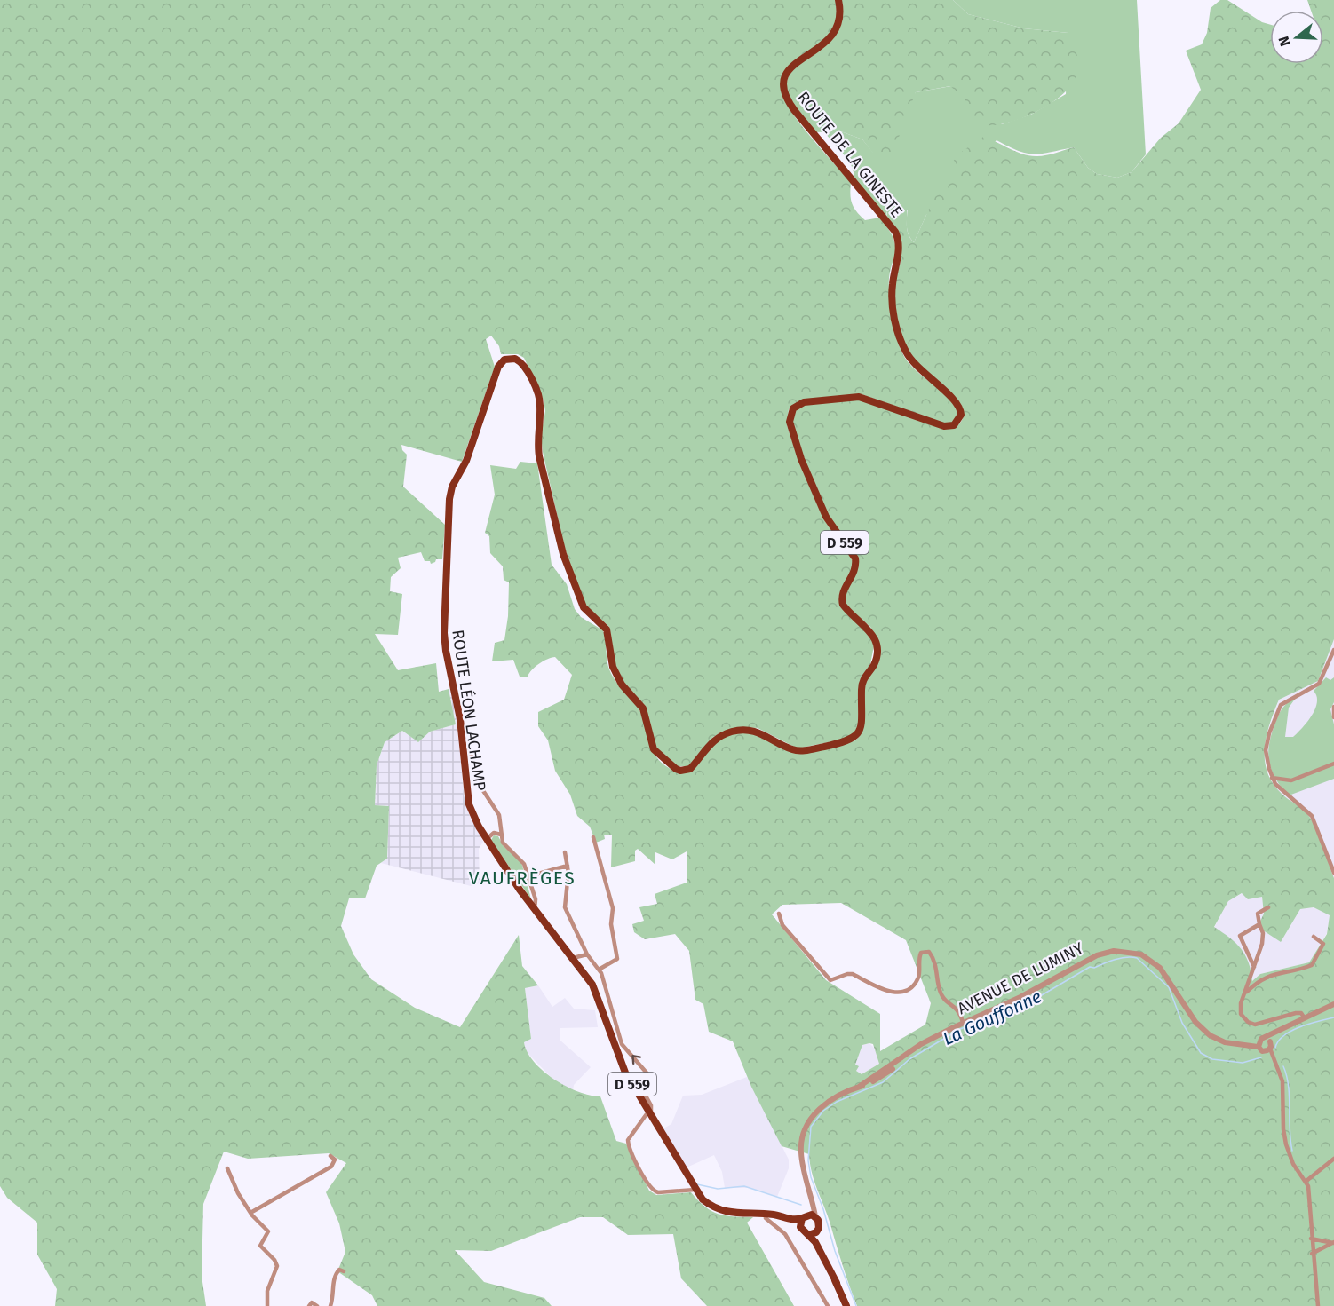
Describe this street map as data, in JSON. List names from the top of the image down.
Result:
{
  "streets": {
    "main road": ["ROUTE DE LA GINESTE", "D 559", "ROUTE LÉON LACHAMP"],
    "street": ["AVENUE DE LUMINY"]
  },
  "crossings": [
    ["ROUTE DE LA GINESTE", "ROUTE LÉON LACHAMP"],
    ["ROUTE LÉON LACHAMP", "AVENUE DE LUMINY"]
  ],
  "districts": ["VAUFRÈGES"],
  "water": ["La Gouffonne"],
  "north": "left"
}
